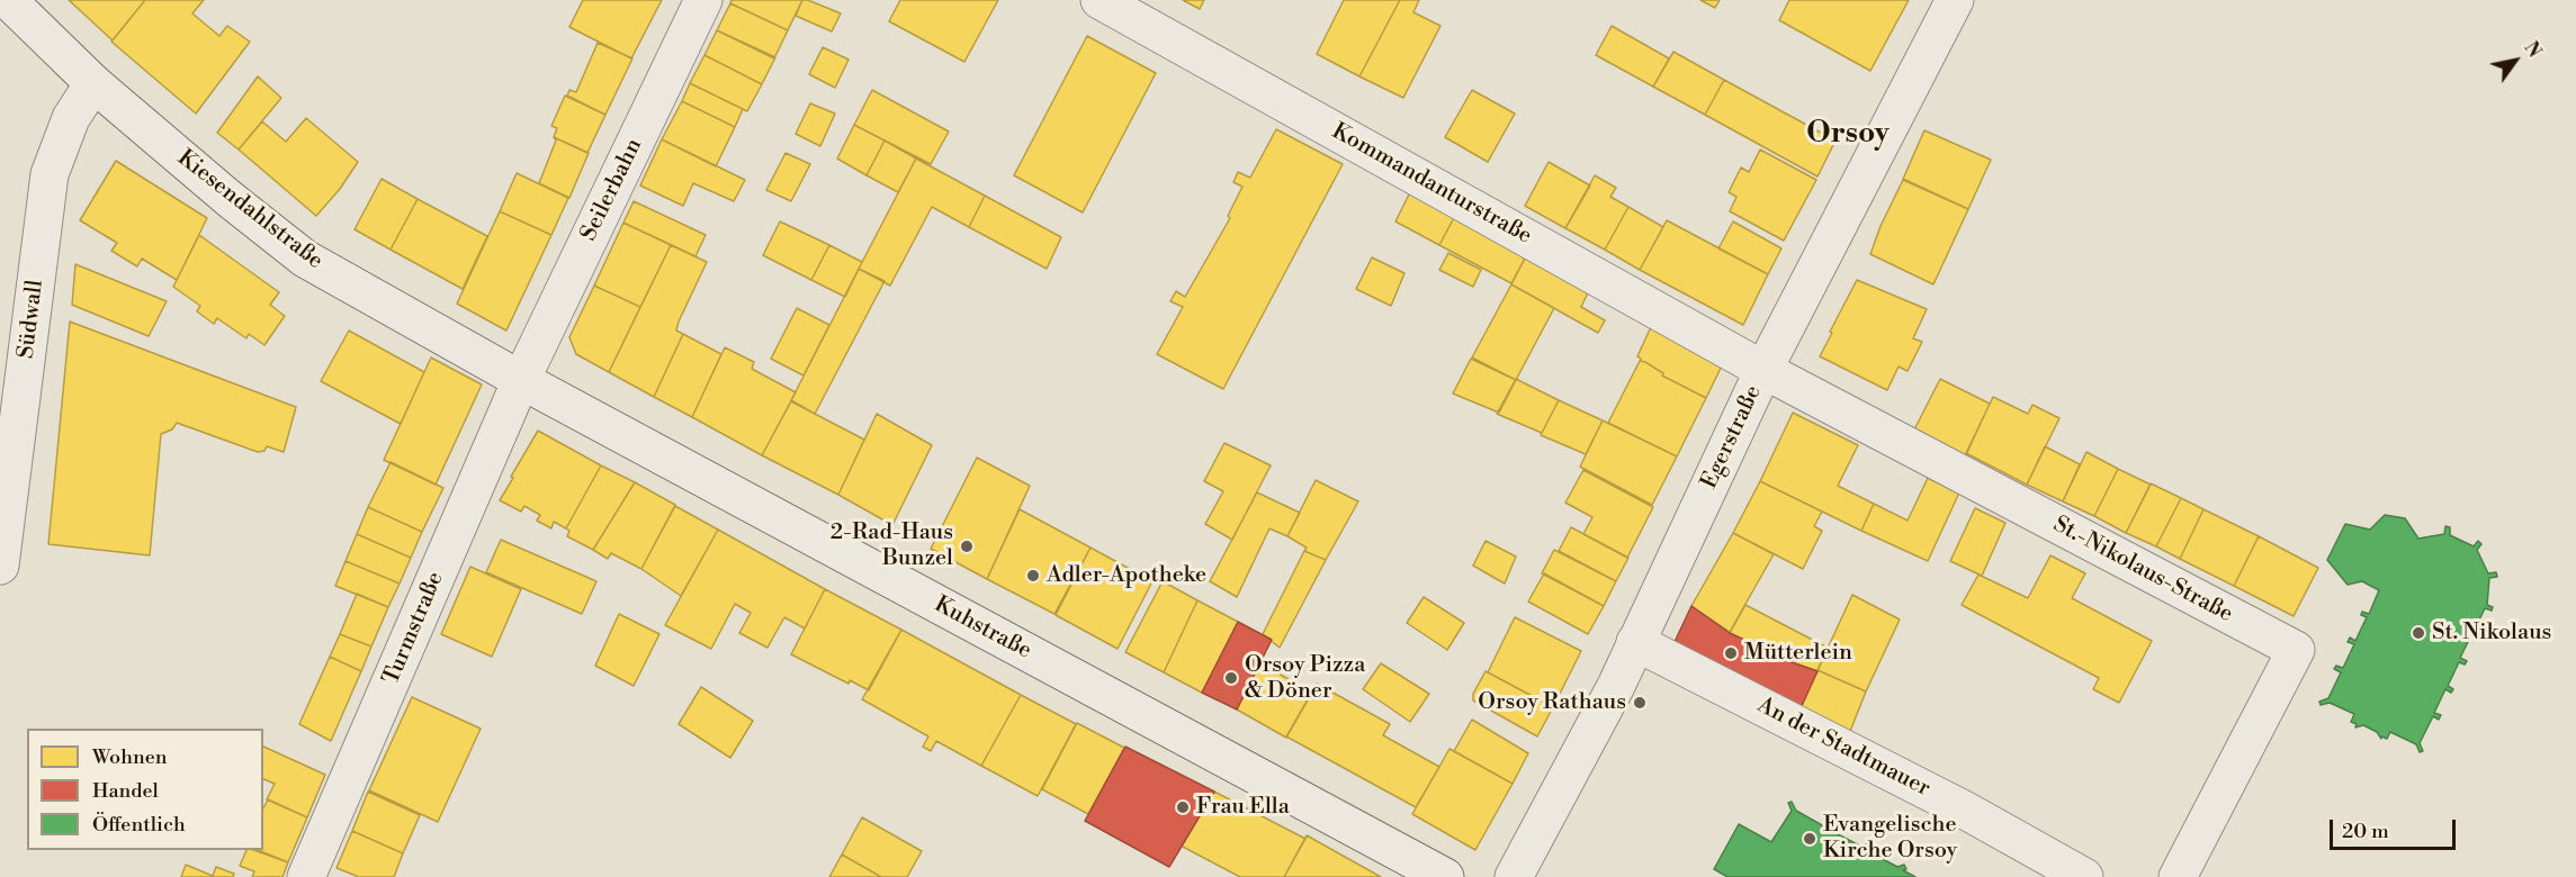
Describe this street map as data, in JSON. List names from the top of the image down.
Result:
{
  "streets": {
    "street": [
      "Kommandanturstraße",
      "Seilerbahn",
      "Kiesendahlstraße",
      "Südwall",
      "Egerstraße",
      "St.-Nikolaus-Straße",
      "Turmstraße",
      "Kuhstraße",
      "An der Stadtmauer"
    ]
  },
  "crossings": [
    ["Kommandanturstraße", "Egerstraße"],
    ["Kommandanturstraße", "St.-Nikolaus-Straße"],
    ["Seilerbahn", "Kiesendahlstraße"],
    ["Seilerbahn", "Turmstraße"],
    ["Seilerbahn", "Kuhstraße"],
    ["Kiesendahlstraße", "Südwall"],
    ["Kiesendahlstraße", "Turmstraße"],
    ["Kiesendahlstraße", "Kuhstraße"],
    ["Egerstraße", "St.-Nikolaus-Straße"],
    ["Egerstraße", "An der Stadtmauer"],
    ["Turmstraße", "Kuhstraße"]
  ],
  "districts": ["Orsoy"],
  "places": [
    "2-Rad-Haus Bunzel",
    "Adler-Apotheke",
    "St. Nikolaus",
    "Mütterlein",
    "Orsoy Pizza & Döner",
    "Orsoy Rathaus",
    "Frau Ella",
    "Evangelische Kirche Orsoy"
  ],
  "legend": ["Wohnen", "Handel", "Öffentlich"],
  "scale_bar": "20 m",
  "north": "top right"
}
